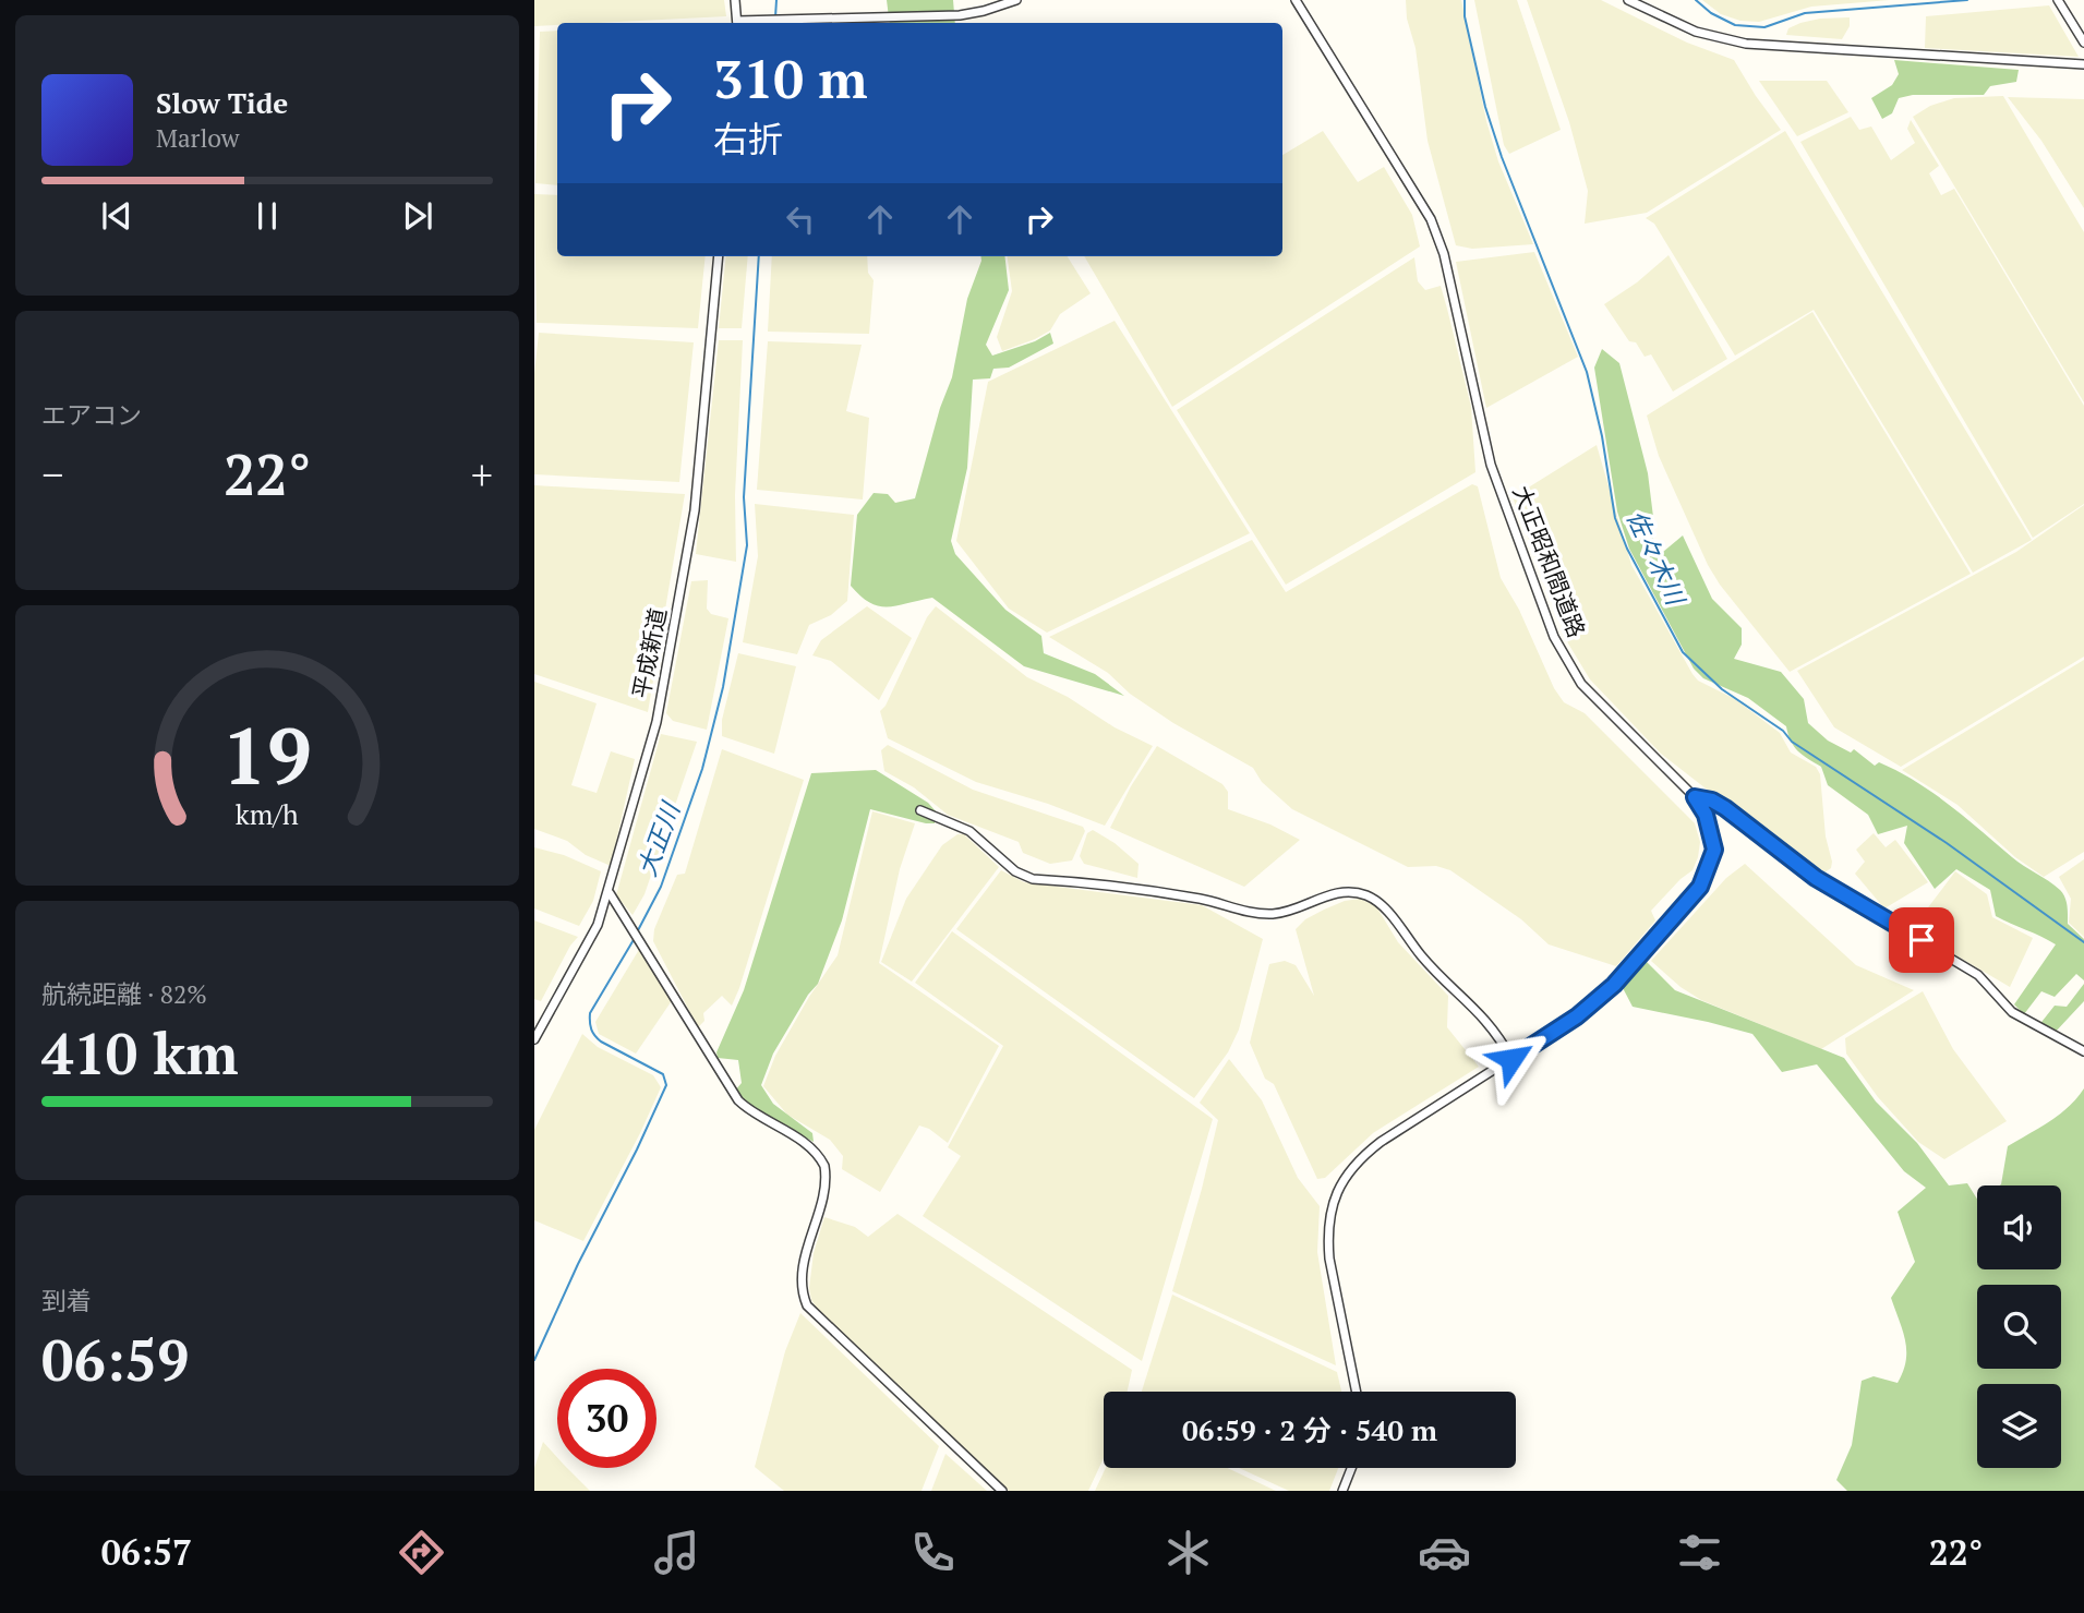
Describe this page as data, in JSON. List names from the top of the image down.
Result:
{
  "streets": {
    "street": ["大正昭和間道路", "平成新道"]
  },
  "water": ["佐々木川", "大正川"],
  "page": {
    "turn": ["310 m", "右折"],
    "song": ["Slow Tide", "Marlow"],
    "tile": [
      "エアコン",
      ["航続距離 · 82%", "410 km"],
      ["到着", "06:59"]
    ],
    "heat": ["−", "22°", "+"],
    "limit": "30",
    "trip": "06:59 · 2 分 · 540 m",
    "tabs": ["06:57", "22°"],
    "gauge": ["19", "km/h"]
  }
}
